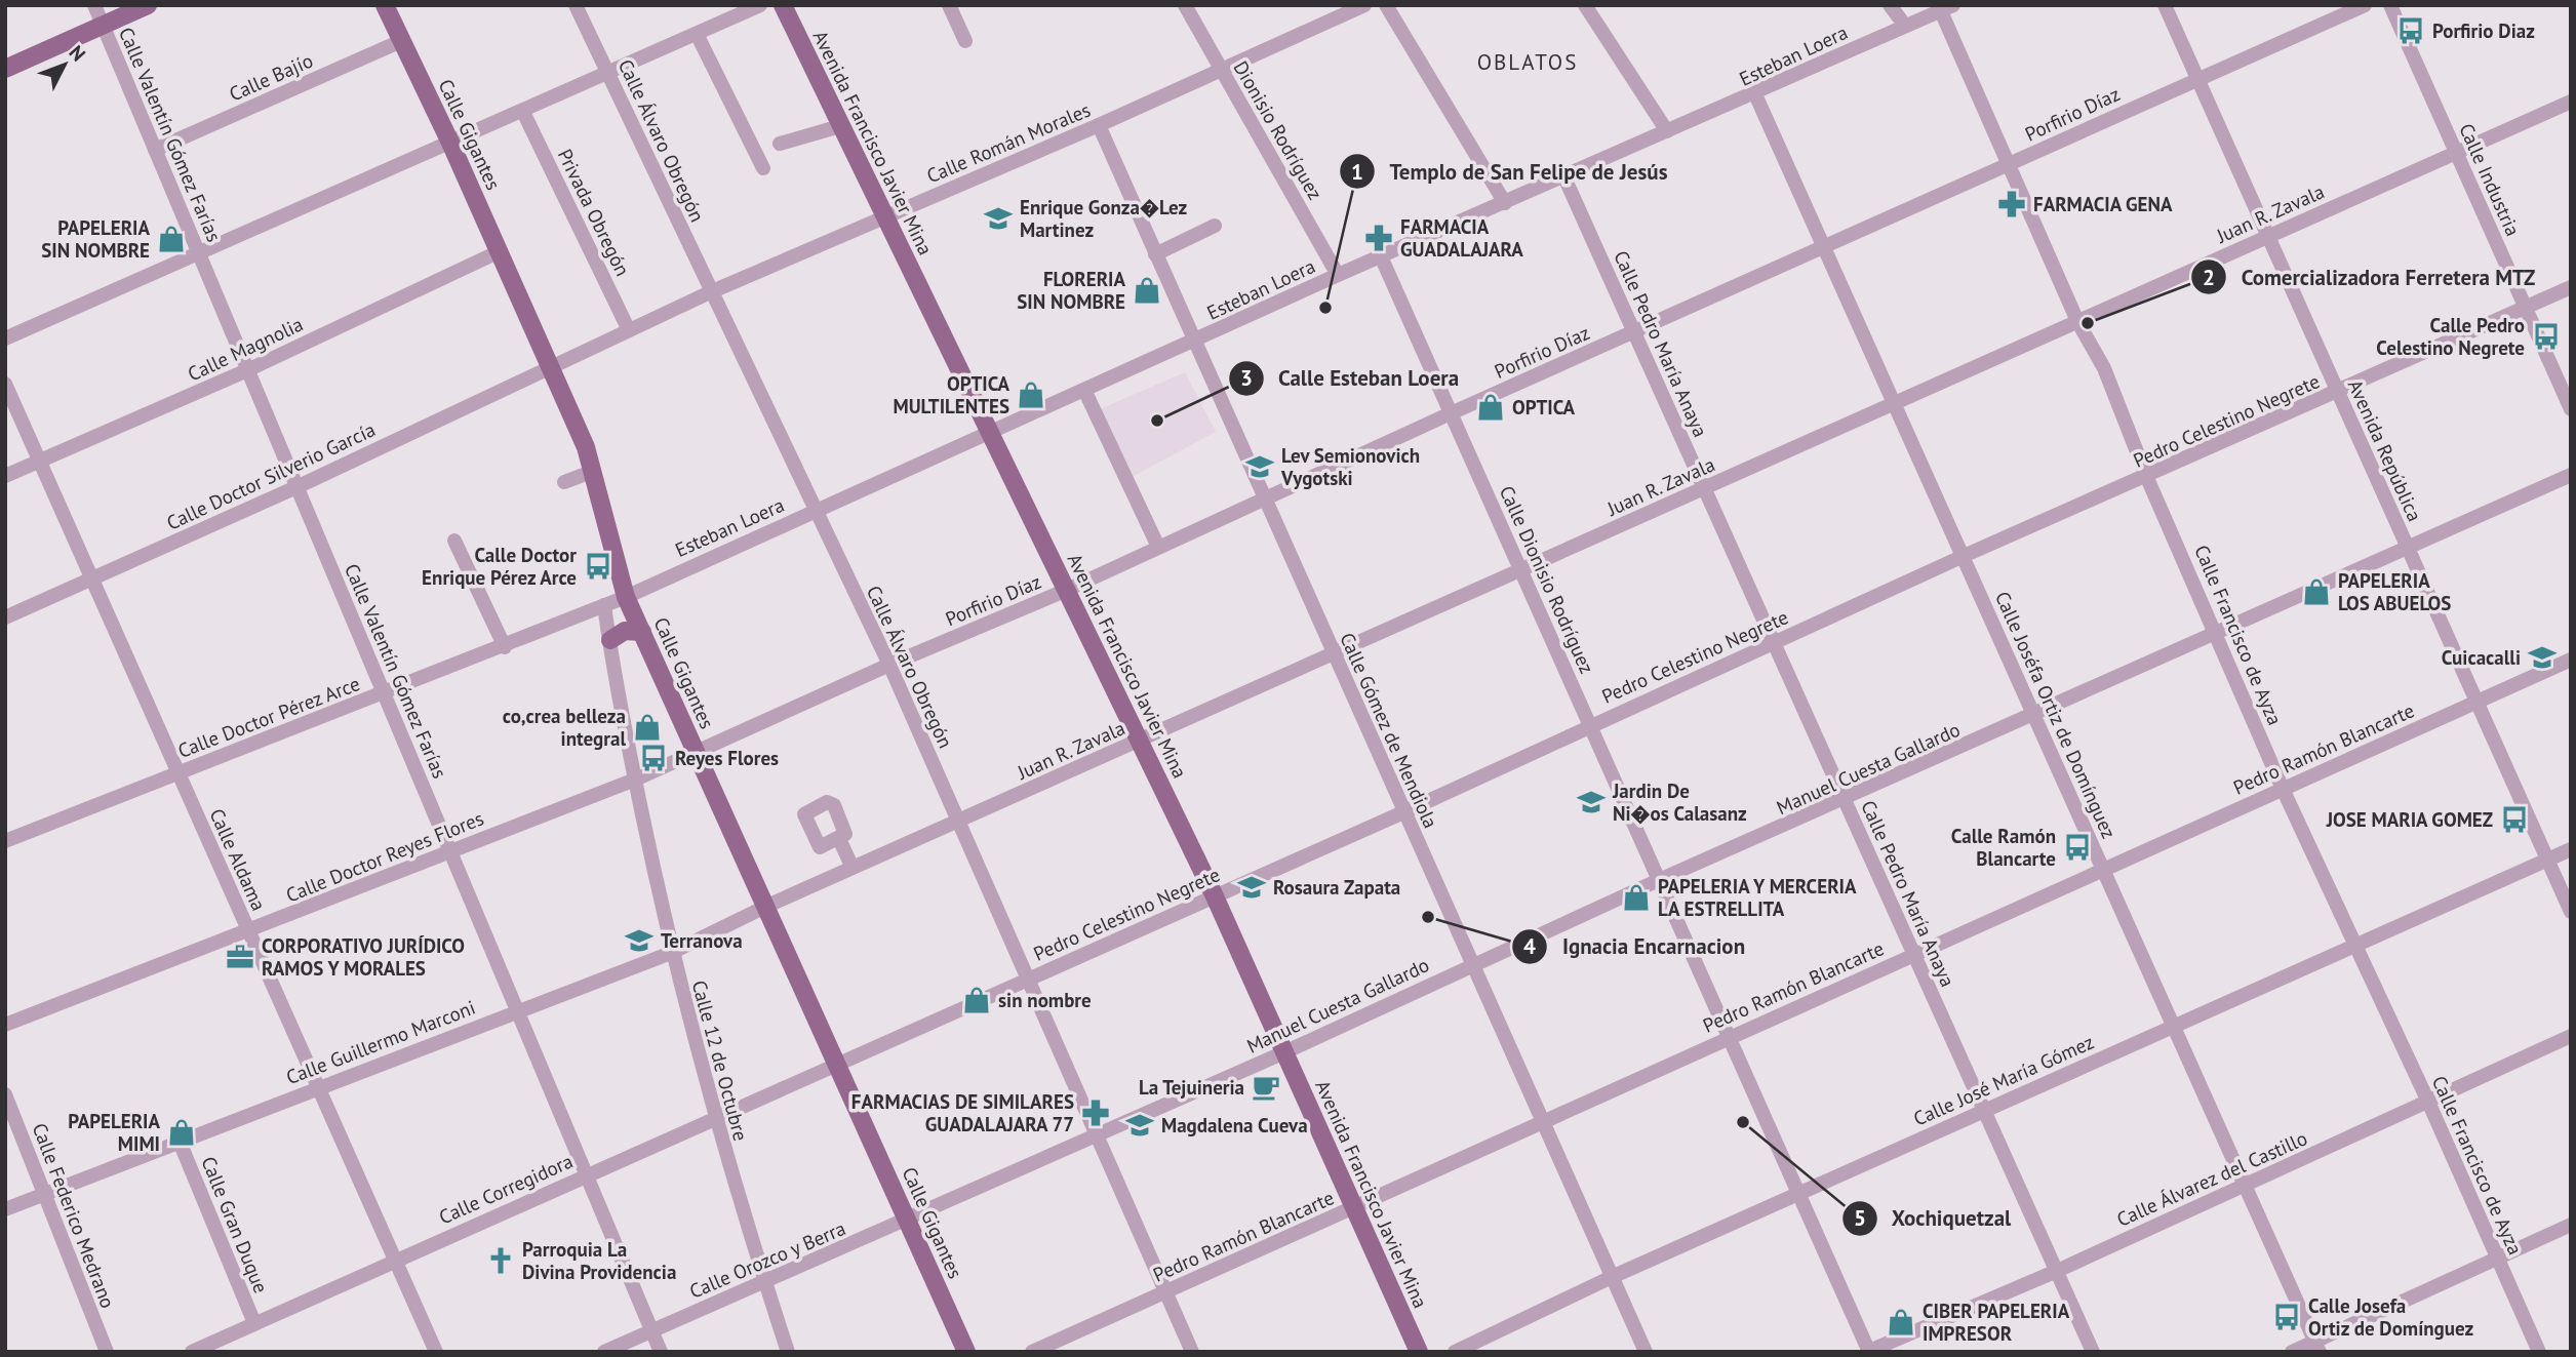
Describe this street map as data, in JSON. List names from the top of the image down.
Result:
{
  "streets": {
    "main road": ["Calle Gigantes", "Avenida Francisco Javier Mina"],
    "street": [
      "Esteban Loera",
      "Calle Bajío",
      "Porfirio Díaz",
      "Dionisio Rodríguez",
      "Calle Valentín Gómez Farías",
      "Calle Álvaro Obregón",
      "Calle Román Morales",
      "Calle Industria",
      "Privada Obregón",
      "Juan R. Zavala",
      "Calle Pedro María Anaya",
      "Calle Magnolia",
      "Pedro Celestino Negrete",
      "Avenida República",
      "Calle Doctor Silverio García",
      "Calle Dionisio Rodríguez",
      "Calle Francisco de Ayza",
      "Calle Joséfa Ortiz de Domínguez",
      "Calle Doctor Pérez Arce",
      "Calle Gómez de Mendiola",
      "Pedro Ramón Blancarte",
      "Manuel Cuesta Gallardo",
      "Calle Doctor Reyes Flores",
      "Calle Aldama",
      "Calle Guillermo Marconi",
      "Calle 12 de Octubre",
      "Calle José María Gómez",
      "Calle Álvarez del Castillo",
      "Calle Corregidora",
      "Calle Federico Medrano",
      "Calle Gran Duque",
      "Calle Orozco y Berra"
    ]
  },
  "crossings": [
    ["Esteban Loera", "Dionisio Rodríguez"],
    ["Esteban Loera", "Calle Gigantes"],
    ["Esteban Loera", "Calle Álvaro Obregón"],
    ["Esteban Loera", "Avenida Francisco Javier Mina"],
    ["Esteban Loera", "Calle Pedro María Anaya"],
    ["Esteban Loera", "Calle Dionisio Rodríguez"],
    ["Esteban Loera", "Calle Francisco de Ayza"],
    ["Esteban Loera", "Calle Joséfa Ortiz de Domínguez"],
    ["Esteban Loera", "Calle Doctor Pérez Arce"],
    ["Esteban Loera", "Calle Gómez de Mendiola"],
    ["Calle Bajío", "Calle Valentín Gómez Farías"],
    ["Calle Bajío", "Calle Gigantes"],
    ["Porfirio Díaz", "Calle Gigantes"],
    ["Porfirio Díaz", "Calle Álvaro Obregón"],
    ["Porfirio Díaz", "Avenida Francisco Javier Mina"],
    ["Porfirio Díaz", "Calle Pedro María Anaya"],
    ["Porfirio Díaz", "Avenida República"],
    ["Porfirio Díaz", "Calle Dionisio Rodríguez"],
    ["Porfirio Díaz", "Calle Francisco de Ayza"],
    ["Porfirio Díaz", "Calle Joséfa Ortiz de Domínguez"],
    ["Porfirio Díaz", "Calle Gómez de Mendiola"],
    ["Porfirio Díaz", "Calle Doctor Reyes Flores"],
    ["Dionisio Rodríguez", "Calle Román Morales"],
    ["Calle Valentín Gómez Farías", "Calle Magnolia"],
    ["Calle Valentín Gómez Farías", "Calle Doctor Silverio García"],
    ["Calle Valentín Gómez Farías", "Calle Doctor Pérez Arce"],
    ["Calle Valentín Gómez Farías", "Calle Doctor Reyes Flores"],
    ["Calle Valentín Gómez Farías", "Calle Guillermo Marconi"],
    ["Calle Valentín Gómez Farías", "Calle Corregidora"],
    ["Calle Valentín Gómez Farías", "Calle Orozco y Berra"],
    ["Calle Gigantes", "Calle Román Morales"],
    ["Calle Gigantes", "Juan R. Zavala"],
    ["Calle Gigantes", "Calle Magnolia"],
    ["Calle Gigantes", "Pedro Celestino Negrete"],
    ["Calle Gigantes", "Calle Doctor Silverio García"],
    ["Calle Gigantes", "Calle Doctor Pérez Arce"],
    ["Calle Gigantes", "Manuel Cuesta Gallardo"],
    ["Calle Gigantes", "Calle Doctor Reyes Flores"],
    ["Calle Gigantes", "Calle Guillermo Marconi"],
    ["Calle Gigantes", "Calle Corregidora"],
    ["Calle Gigantes", "Calle Orozco y Berra"],
    ["Calle Álvaro Obregón", "Calle Román Morales"],
    ["Calle Álvaro Obregón", "Juan R. Zavala"],
    ["Calle Álvaro Obregón", "Pedro Celestino Negrete"],
    ["Calle Álvaro Obregón", "Pedro Ramón Blancarte"],
    ["Calle Álvaro Obregón", "Manuel Cuesta Gallardo"],
    ["Avenida Francisco Javier Mina", "Calle Román Morales"],
    ["Avenida Francisco Javier Mina", "Juan R. Zavala"],
    ["Avenida Francisco Javier Mina", "Pedro Celestino Negrete"],
    ["Avenida Francisco Javier Mina", "Pedro Ramón Blancarte"],
    ["Avenida Francisco Javier Mina", "Manuel Cuesta Gallardo"],
    ["Calle Román Morales", "Privada Obregón"],
    ["Calle Román Morales", "Calle Doctor Silverio García"],
    ["Calle Román Morales", "Calle Gómez de Mendiola"],
    ["Calle Industria", "Juan R. Zavala"],
    ["Calle Industria", "Pedro Celestino Negrete"],
    ["Juan R. Zavala", "Calle Pedro María Anaya"],
    ["Juan R. Zavala", "Avenida República"],
    ["Juan R. Zavala", "Calle Dionisio Rodríguez"],
    ["Juan R. Zavala", "Calle Francisco de Ayza"],
    ["Juan R. Zavala", "Calle Joséfa Ortiz de Domínguez"],
    ["Juan R. Zavala", "Calle Gómez de Mendiola"],
    ["Juan R. Zavala", "Calle Guillermo Marconi"],
    ["Calle Pedro María Anaya", "Pedro Celestino Negrete"],
    ["Calle Pedro María Anaya", "Pedro Ramón Blancarte"],
    ["Calle Pedro María Anaya", "Manuel Cuesta Gallardo"],
    ["Calle Pedro María Anaya", "Calle José María Gómez"],
    ["Calle Pedro María Anaya", "Calle Álvarez del Castillo"],
    ["Calle Magnolia", "Calle Aldama"],
    ["Pedro Celestino Negrete", "Avenida República"],
    ["Pedro Celestino Negrete", "Calle Dionisio Rodríguez"],
    ["Pedro Celestino Negrete", "Calle Francisco de Ayza"],
    ["Pedro Celestino Negrete", "Calle Joséfa Ortiz de Domínguez"],
    ["Pedro Celestino Negrete", "Calle Gómez de Mendiola"],
    ["Pedro Celestino Negrete", "Calle Corregidora"],
    ["Avenida República", "Pedro Ramón Blancarte"],
    ["Avenida República", "Manuel Cuesta Gallardo"],
    ["Avenida República", "Calle José María Gómez"],
    ["Calle Doctor Silverio García", "Calle Aldama"],
    ["Calle Dionisio Rodríguez", "Pedro Ramón Blancarte"],
    ["Calle Dionisio Rodríguez", "Manuel Cuesta Gallardo"],
    ["Calle Dionisio Rodríguez", "Calle José María Gómez"],
    ["Calle Dionisio Rodríguez", "Calle Álvarez del Castillo"],
    ["Calle Francisco de Ayza", "Pedro Ramón Blancarte"],
    ["Calle Francisco de Ayza", "Manuel Cuesta Gallardo"],
    ["Calle Francisco de Ayza", "Calle José María Gómez"],
    ["Calle Francisco de Ayza", "Calle Álvarez del Castillo"],
    ["Calle Joséfa Ortiz de Domínguez", "Pedro Ramón Blancarte"],
    ["Calle Joséfa Ortiz de Domínguez", "Manuel Cuesta Gallardo"],
    ["Calle Joséfa Ortiz de Domínguez", "Calle José María Gómez"],
    ["Calle Joséfa Ortiz de Domínguez", "Calle Álvarez del Castillo"],
    ["Calle Doctor Pérez Arce", "Calle Aldama"],
    ["Calle Doctor Pérez Arce", "Calle 12 de Octubre"],
    ["Calle Gómez de Mendiola", "Pedro Ramón Blancarte"],
    ["Calle Gómez de Mendiola", "Manuel Cuesta Gallardo"],
    ["Calle Gómez de Mendiola", "Calle José María Gómez"],
    ["Manuel Cuesta Gallardo", "Calle Orozco y Berra"],
    ["Calle Doctor Reyes Flores", "Calle Aldama"],
    ["Calle Doctor Reyes Flores", "Calle 12 de Octubre"],
    ["Calle Aldama", "Calle Guillermo Marconi"],
    ["Calle Aldama", "Calle Corregidora"],
    ["Calle Guillermo Marconi", "Calle 12 de Octubre"],
    ["Calle Guillermo Marconi", "Calle Federico Medrano"],
    ["Calle Guillermo Marconi", "Calle Gran Duque"],
    ["Calle 12 de Octubre", "Calle Corregidora"],
    ["Calle 12 de Octubre", "Calle Orozco y Berra"],
    ["Calle Corregidora", "Calle Gran Duque"]
  ],
  "districts": ["OBLATOS"],
  "places": {
    "bus stop": [
      "Porfirio Diaz",
      "Calle Pedro Celestino Negrete",
      "Calle Doctor Enrique Pérez Arce",
      "Reyes Flores",
      "JOSE MARIA GOMEZ",
      "Calle Ramón Blancarte",
      "Calle Josefa Ortiz de Domínguez"
    ],
    "pharmacy": ["FARMACIA GENA", "FARMACIA GUADALAJARA", "FARMACIAS DE SIMILARES GUADALAJARA 77"],
    "school or university": [
      "Enrique Gonza�Lez Martinez",
      "Lev Semionovich Vygotski",
      "Cuicacalli",
      "Jardin De Ni�os Calasanz",
      "Rosaura Zapata",
      "Terranova",
      "Magdalena Cueva"
    ],
    "shop": [
      "PAPELERIA SIN NOMBRE",
      "FLORERIA SIN NOMBRE",
      "OPTICA MULTILENTES",
      "OPTICA",
      "PAPELERIA LOS ABUELOS",
      "co,crea belleza integral",
      "PAPELERIA Y MERCERIA LA ESTRELLITA",
      "sin nombre",
      "PAPELERIA MIMI",
      "CIBER PAPELERIA IMPRESOR"
    ],
    "other": [
      "Templo de San Felipe de Jesús",
      "Comercializadora Ferretera MTZ",
      "Calle Esteban Loera",
      "Ignacia Encarnacion",
      "Xochiquetzal"
    ],
    "office": ["CORPORATIVO JURÍDICO RAMOS Y MORALES"],
    "cafe": ["La Tejuineria"],
    "church": ["Parroquia La Divina Providencia"]
  },
  "north": "top right"
}
